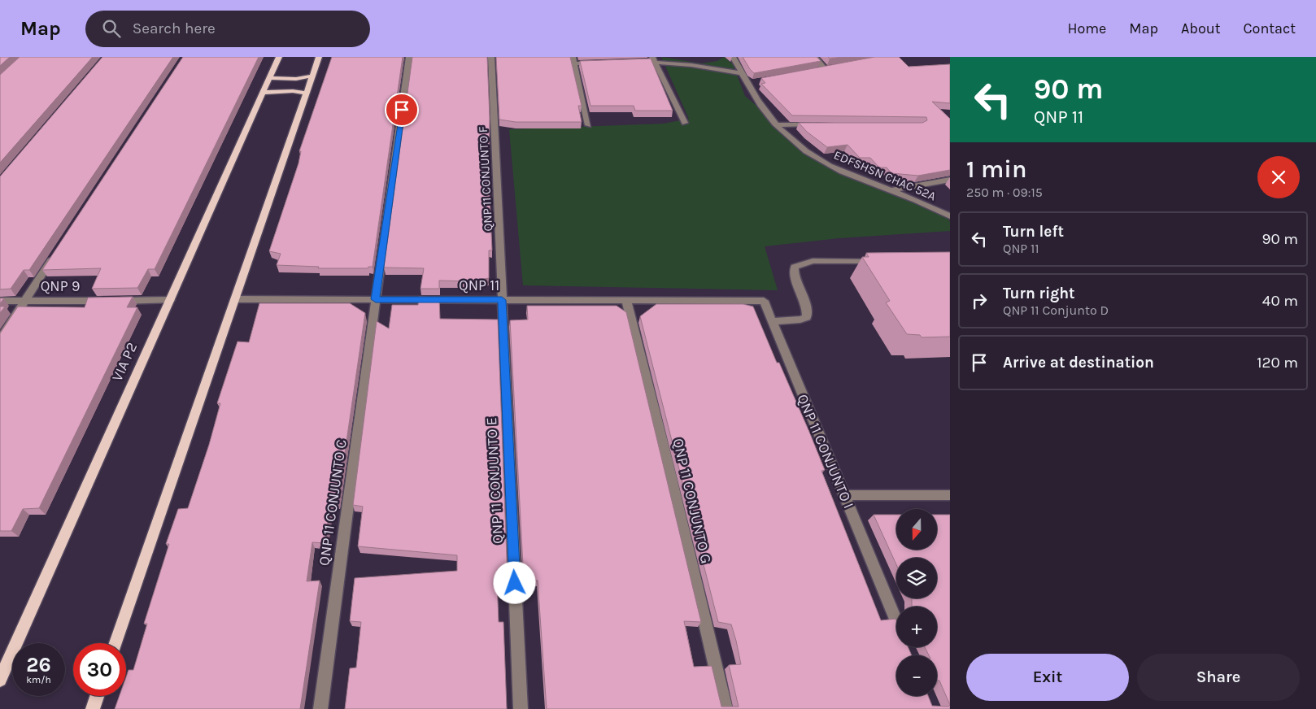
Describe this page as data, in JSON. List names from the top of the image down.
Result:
{
  "streets": {
    "main road": ["VIA P2"],
    "street": [
      "EDFSHSN CHAC 52A",
      "QNP 11 CONJUNTO F",
      "QNP 11",
      "QNP 9",
      "QNP 11 CONJUNTO I",
      "QNP 11 CONJUNTO E",
      "QNP 11 CONJUNTO G",
      "QNP 11 CONJUNTO C"
    ]
  },
  "crossings": [
    ["QNP 11 CONJUNTO F", "QNP 11"],
    ["QNP 11 CONJUNTO F", "QNP 11 CONJUNTO E"],
    ["QNP 11", "QNP 11 CONJUNTO I"],
    ["QNP 11", "QNP 11 CONJUNTO E"],
    ["QNP 11", "QNP 11 CONJUNTO G"],
    ["QNP 11", "QNP 11 CONJUNTO C"],
    ["QNP 9", "VIA P2"]
  ],
  "north": "bottom",
  "page": {
    "header": "Map",
    "search": "Search here",
    "nav": [
      "Home",
      "Map",
      "About",
      "Contact"
    ],
    "turn": ["90 m", "QNP 11"],
    "heading": ["1 min", "250 m · 09:15"],
    "list": [
      {
        "name": "Turn left",
        "note": "QNP 11",
        "value": "90 m"
      },
      {
        "name": "Turn right",
        "note": "QNP 11 Conjunto D",
        "value": "40 m"
      },
      {
        "name": "Arrive at destination",
        "value": "120 m"
      }
    ],
    "map_buttons": ["+", "−"],
    "speed": "26 km/h",
    "limit": "30",
    "buttons": ["Exit", "Share"]
  }
}
